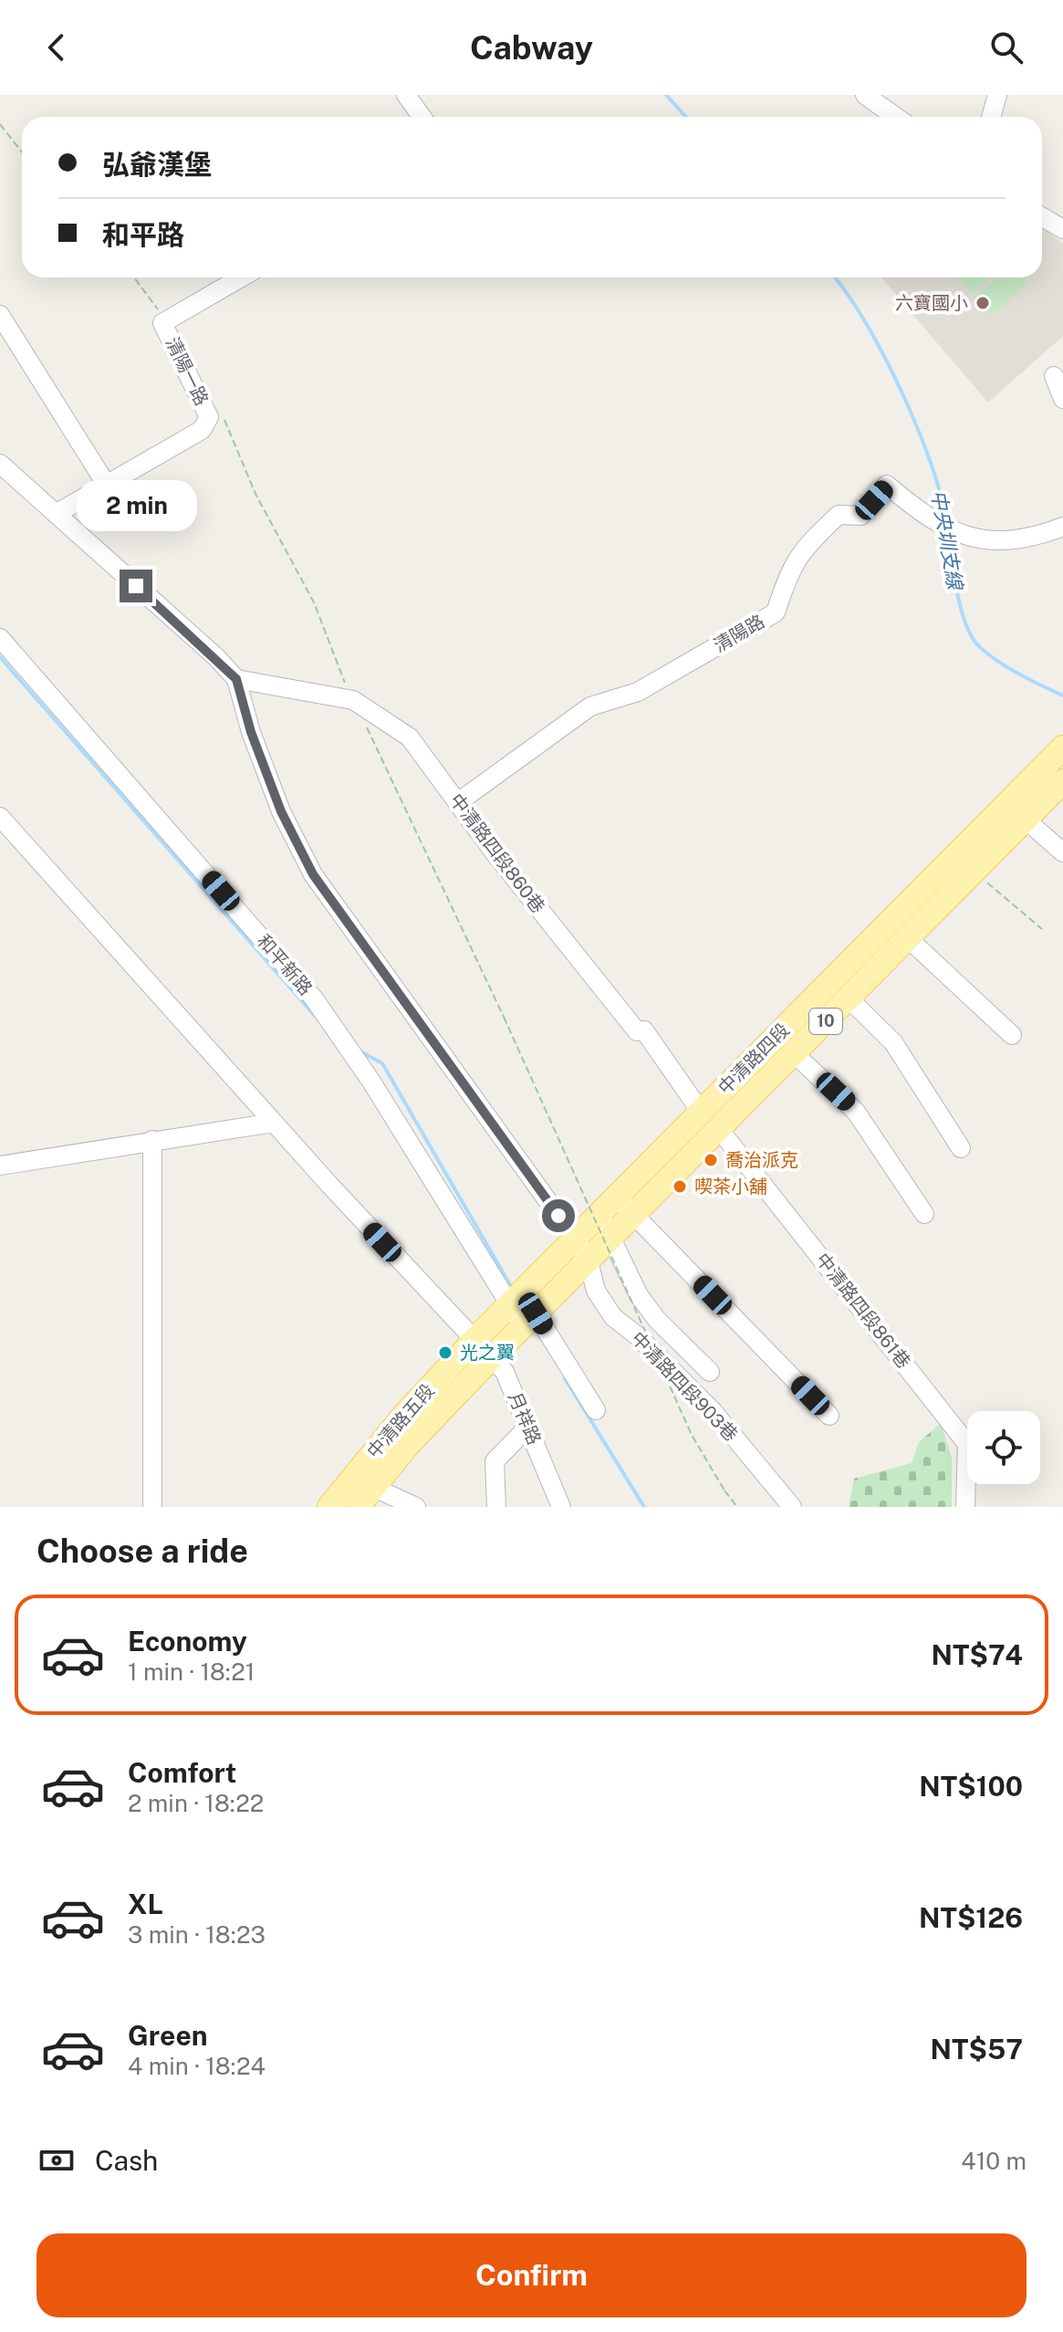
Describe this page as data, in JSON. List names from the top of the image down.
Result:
{
  "streets": {
    "main road": ["10", "中清路四段", "中清路五段"],
    "street": [
      "清陽一路",
      "清陽路",
      "中清路四段860巷",
      "和平新路",
      "中清路四段861巷",
      "中清路四段903巷",
      "月祥路"
    ]
  },
  "crossings": [
    ["清陽路", "中清路四段860巷"],
    ["中清路四段860巷", "中清路四段"],
    ["中清路四段860巷", "中清路四段903巷"],
    ["和平新路", "中清路四段"],
    ["中清路四段", "中清路四段861巷"],
    ["中清路四段", "中清路四段903巷"],
    ["中清路四段", "月祥路"],
    ["中清路四段", "中清路五段"],
    ["月祥路", "中清路五段"]
  ],
  "water": ["中央圳支線"],
  "places": [
    "六寶國小",
    "喬治派克",
    "喫茶小舖",
    "光之翼"
  ],
  "page": {
    "header": "Cabway",
    "banner": ["弘爺漢堡", "和平路"],
    "bubble": "2 min",
    "heading": "Choose a ride",
    "list": [
      {
        "name": "Economy",
        "note": "1 min · 18:21",
        "value": "NT$74"
      },
      {
        "name": "Comfort",
        "note": "2 min · 18:22",
        "value": "NT$100"
      },
      {
        "name": "XL",
        "note": "3 min · 18:23",
        "value": "NT$126"
      },
      {
        "name": "Green",
        "note": "4 min · 18:24",
        "value": "NT$57"
      }
    ],
    "pay": ["Cash", "410 m"],
    "buttons": "Confirm"
  }
}
